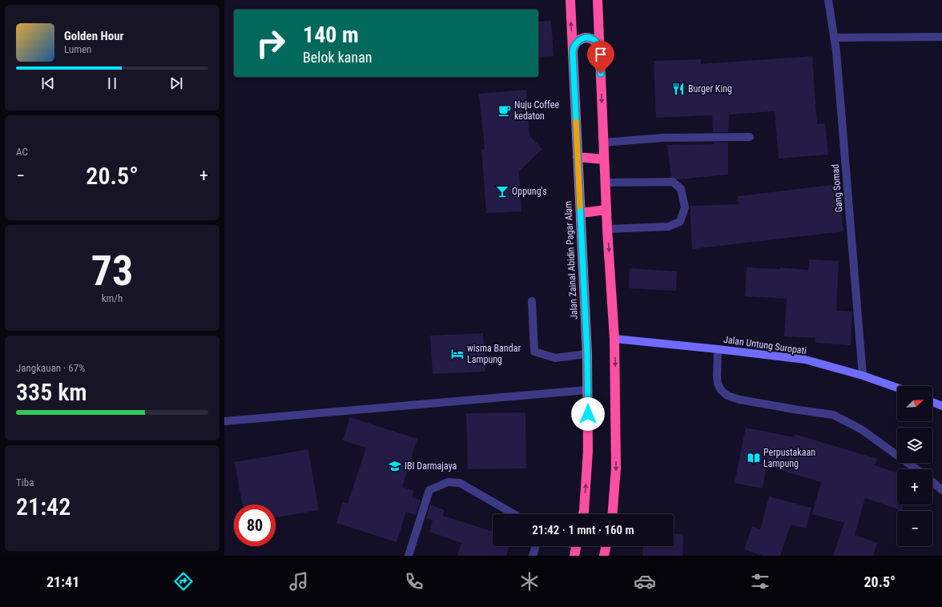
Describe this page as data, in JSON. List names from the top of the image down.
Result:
{
  "streets": {
    "highway": ["Jalan Zainal Abidin Pagar Alam"],
    "main road": ["Jalan Untung Suropati"],
    "street": ["Gang Somad"]
  },
  "crossings": [
    ["Gang Somad", "Jalan Untung Suropati"]
  ],
  "places": {
    "restaurant": ["Burger King"],
    "cafe": ["Nuju Coffee kedaton"],
    "bar": ["Oppung's"],
    "hotel": ["wisma Bandar Lampung"],
    "library": ["Perpustakaan Lampung"],
    "school or university": ["IBI Darmajaya"]
  },
  "north": "top right",
  "page": {
    "turn": ["140 m", "Belok kanan"],
    "song": ["Golden Hour", "Lumen"],
    "tile": [
      "AC",
      ["73", "km/h"],
      ["Jangkauan · 67%", "335 km"],
      ["Tiba", "21:42"]
    ],
    "heat": ["−", "20.5°", "+"],
    "map_buttons": ["+", "−"],
    "limit": "80",
    "trip": "21:42 · 1 mnt · 160 m",
    "tabs": ["21:41", "20.5°"]
  }
}
